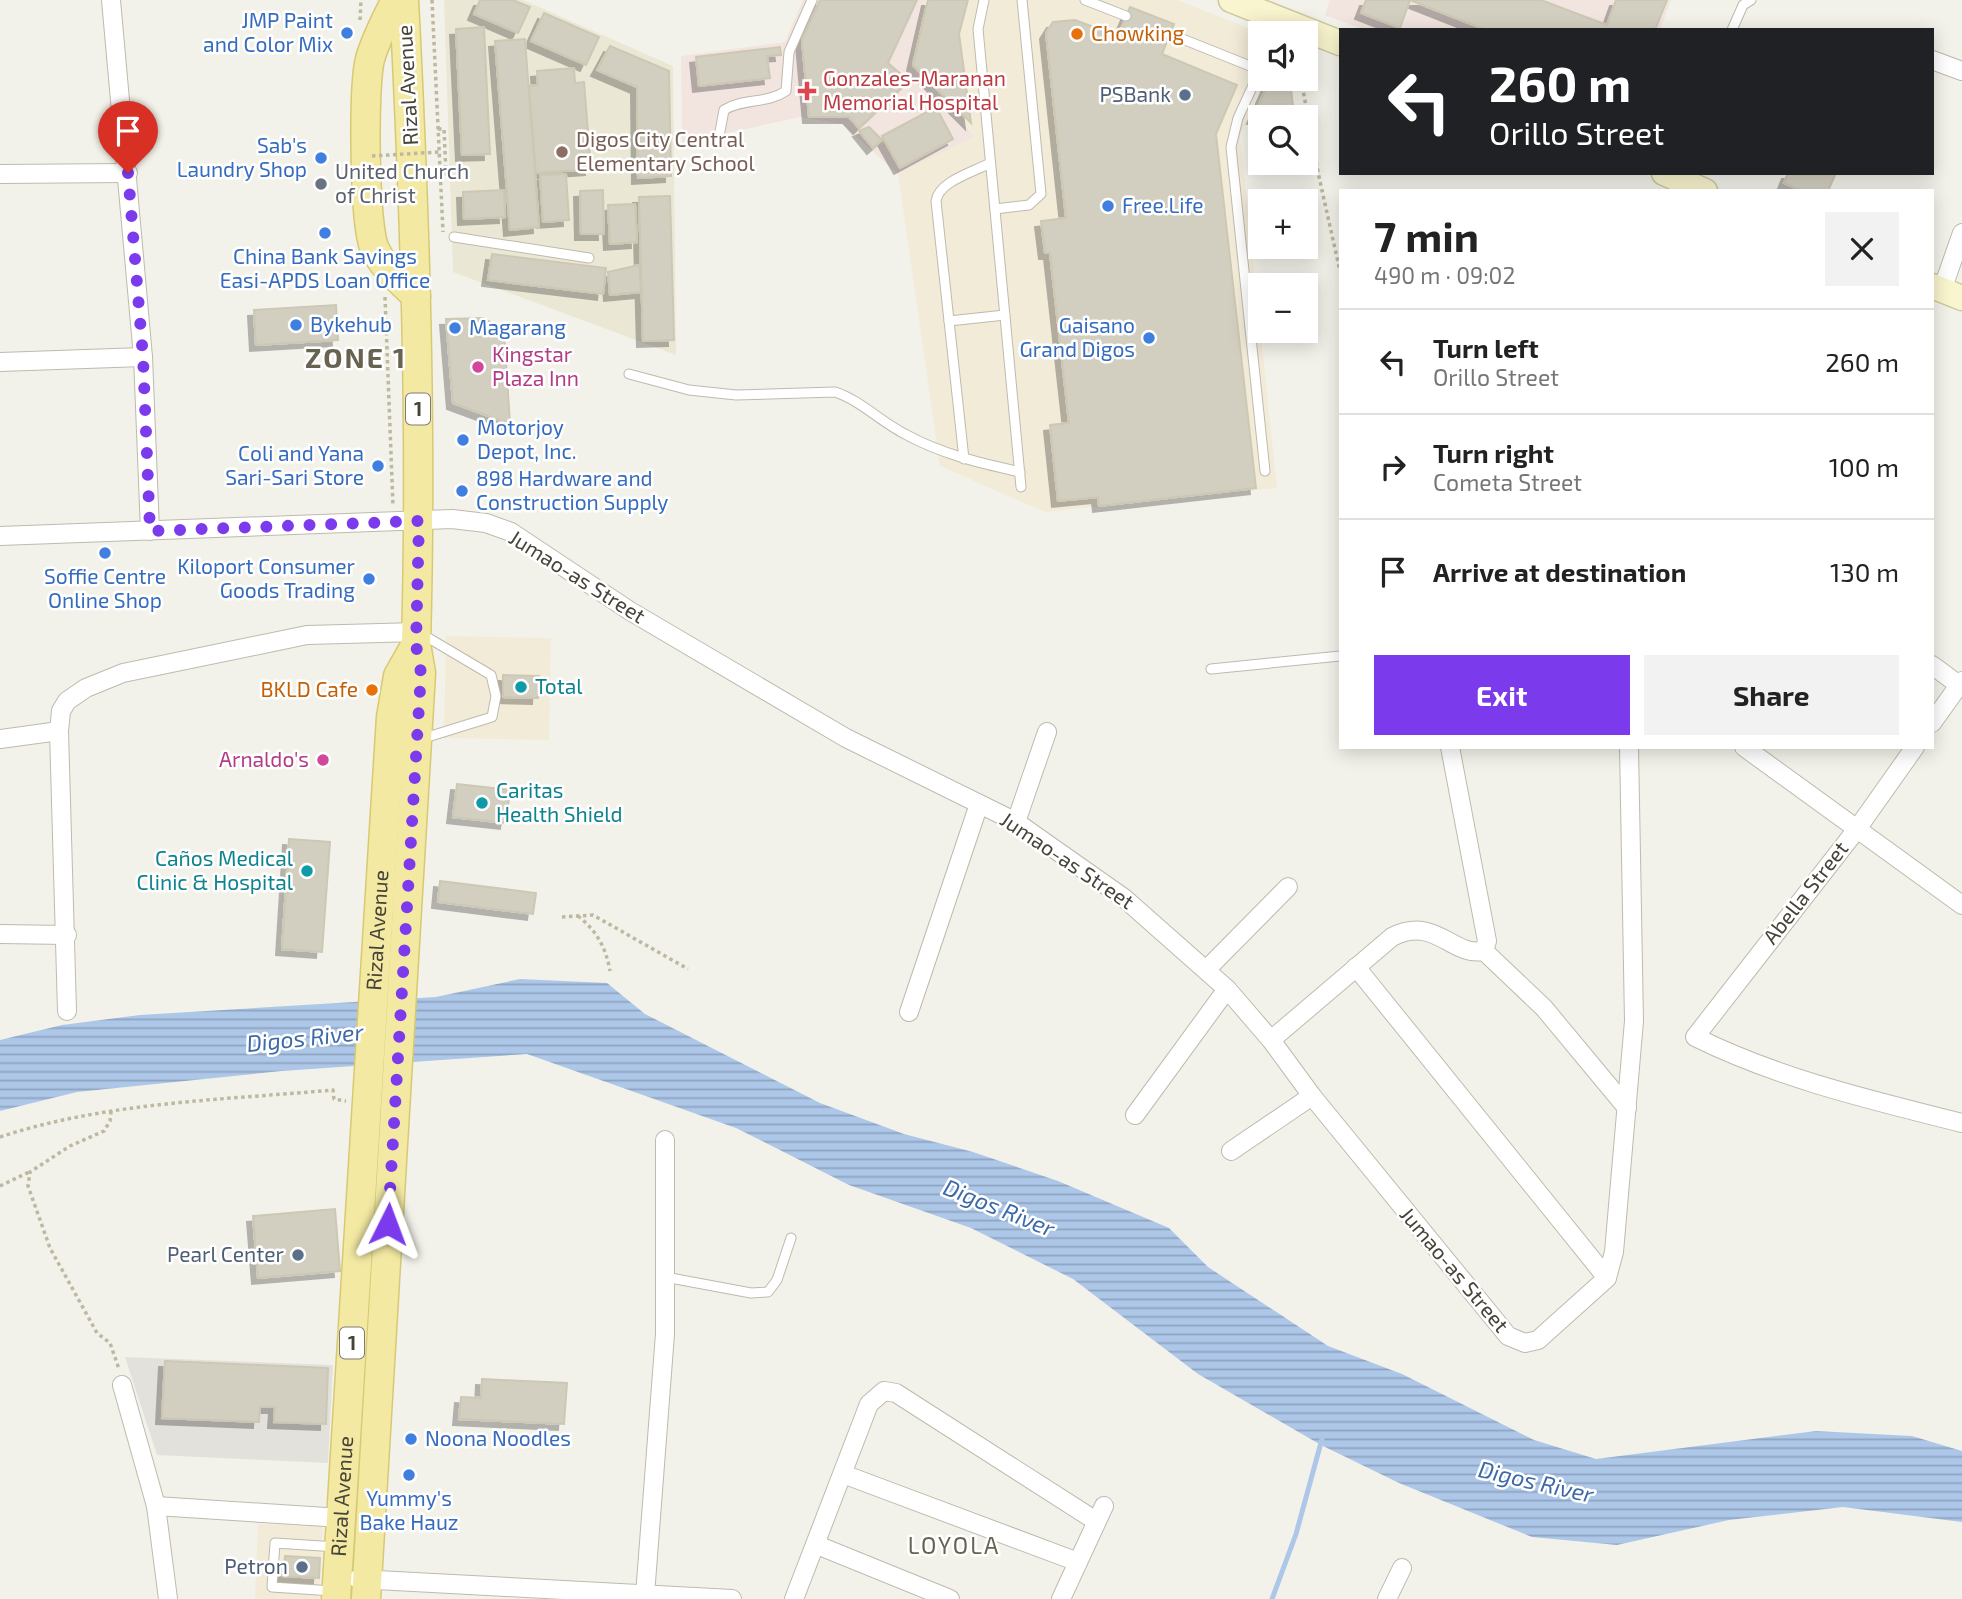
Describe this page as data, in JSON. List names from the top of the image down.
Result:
{
  "streets": {
    "main road": ["Rizal Avenue", "1"],
    "street": ["Jumao-as Street", "Abella Street"]
  },
  "crossings": [
    ["Rizal Avenue", "Jumao-as Street"]
  ],
  "districts": ["ZONE 1", "LOYOLA"],
  "water": ["Digos River"],
  "places": {
    "other": [
      "JMP Paint and Color Mix",
      "Chowking",
      "PSBank",
      "Digos City Central Elementary School",
      "Sab's Laundry Shop",
      "United Church of Christ",
      "Free.Life",
      "China Bank Savings Easi-APDS Loan Office",
      "Bykehub",
      "Magarang",
      "Gaisano Grand Digos",
      "Kingstar Plaza Inn",
      "Motorjoy Depot, Inc.",
      "Coli and Yana Sari-Sari Store",
      "898 Hardware and Construction Supply",
      "Soffie Centre Online Shop",
      "Kiloport Consumer Goods Trading",
      "Total",
      "BKLD Cafe",
      "Arnaldo's",
      "Caritas Health Shield",
      "Caños Medical Clinic & Hospital",
      "Pearl Center",
      "Noona Noodles",
      "Yummy's Bake Hauz",
      "Petron"
    ],
    "health": ["Gonzales-Maranan Memorial Hospital"]
  },
  "page": {
    "map_buttons": ["+", "−"],
    "turn": ["260 m", "Orillo Street"],
    "heading": ["7 min", "490 m · 09:02"],
    "list": [
      {
        "name": "Turn left",
        "note": "Orillo Street",
        "value": "260 m"
      },
      {
        "name": "Turn right",
        "note": "Cometa Street",
        "value": "100 m"
      },
      {
        "name": "Arrive at destination",
        "value": "130 m"
      }
    ],
    "buttons": ["Exit", "Share"]
  }
}
